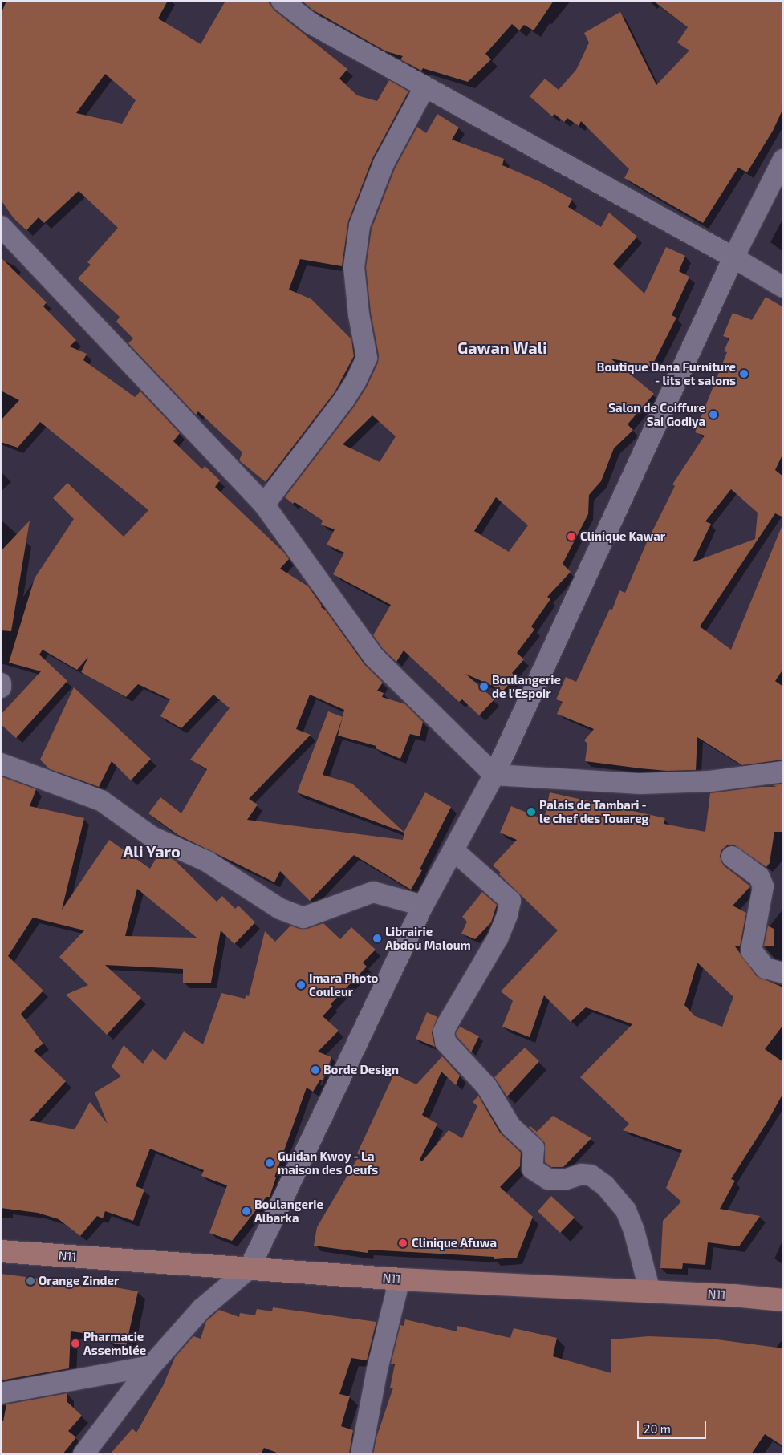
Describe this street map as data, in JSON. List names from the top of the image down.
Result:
{
  "streets": {
    "main road": ["N11"]
  },
  "districts": ["Gawan Wali", "Ali Yaro"],
  "places": [
    "Boutique Dana Furniture - lits et salons",
    "Salon de Coiffure Sai Godiya",
    "Clinique Kawar",
    "Boulangerie de l'Espoir",
    "Palais de Tambari - le chef des Touareg",
    "Librairie Abdou Maloum",
    "Imara Photo Couleur",
    "Borde Design",
    "Guidan Kwoy - La maison des Oeufs",
    "Boulangerie Albarka",
    "Clinique Afuwa",
    "Orange Zinder",
    "Pharmacie Assemblée"
  ],
  "scale_bar": "20 m"
}
